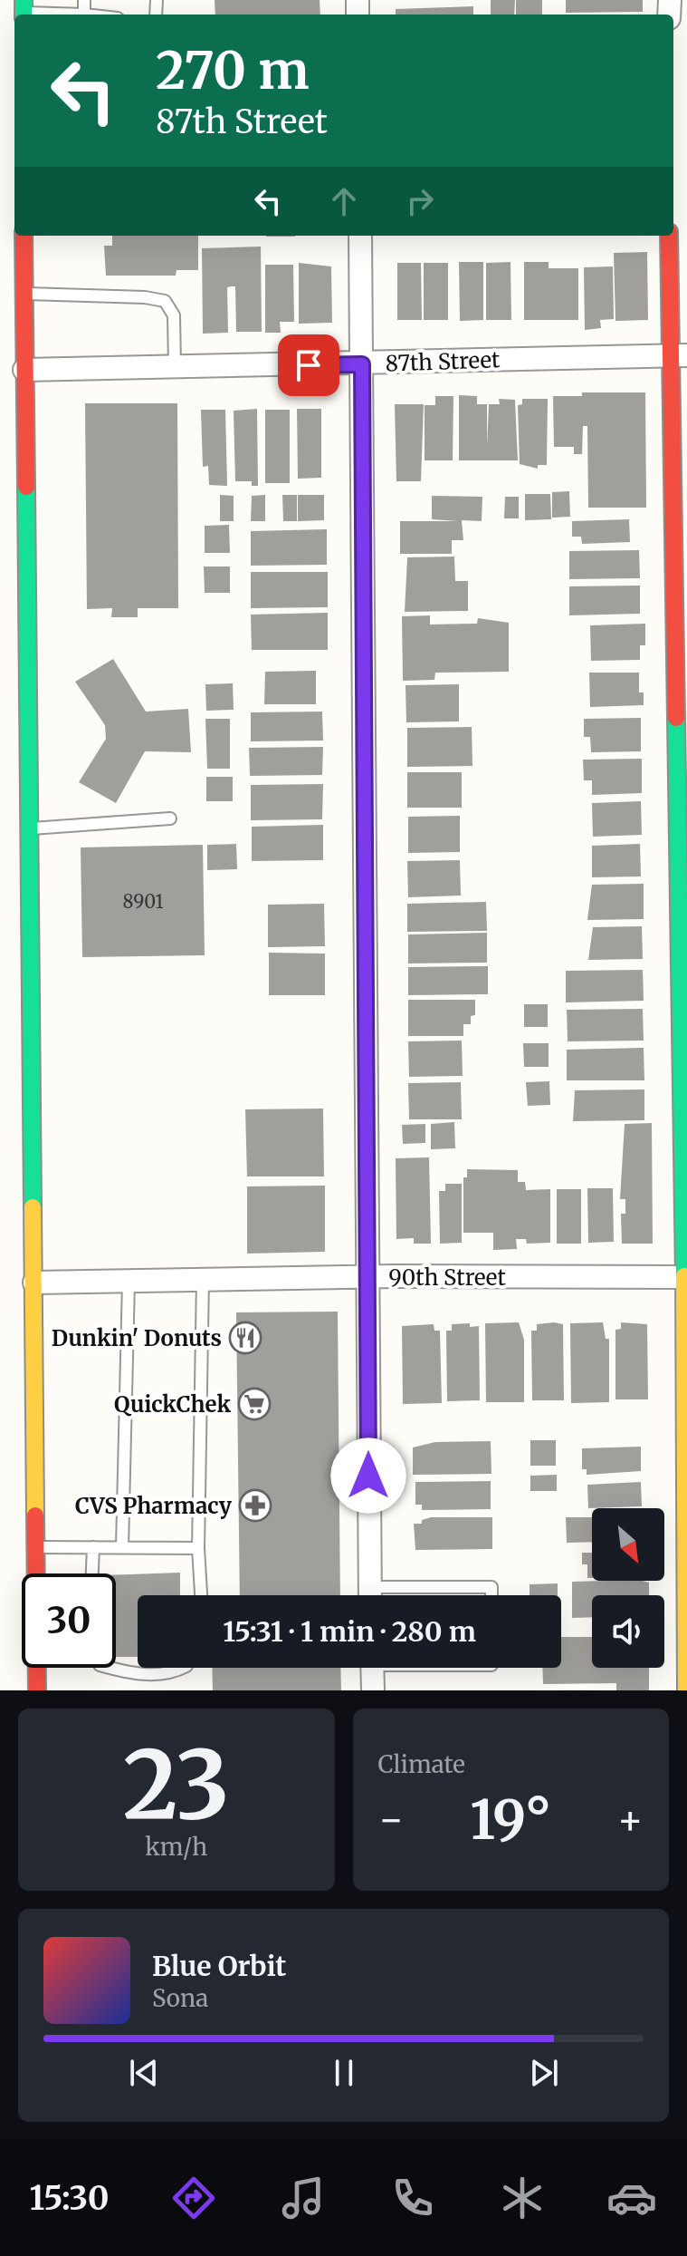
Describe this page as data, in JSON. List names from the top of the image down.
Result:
{
  "streets": {
    "street": ["87th Street", "90th Street"]
  },
  "places": {
    "restaurant": ["Dunkin' Donuts"],
    "supermarket": ["QuickChek"],
    "pharmacy": ["CVS Pharmacy"]
  },
  "house_numbers": ["8901"],
  "north": "bottom right",
  "page": {
    "turn": ["270 m", "87th Street"],
    "limit": "30",
    "trip": "15:31 · 1 min · 280 m",
    "tile": [
      ["23", "km/h"],
      "Climate"
    ],
    "heat": ["−", "19°", "+"],
    "song": ["Blue Orbit", "Sona"],
    "tabs": "15:30"
  }
}
